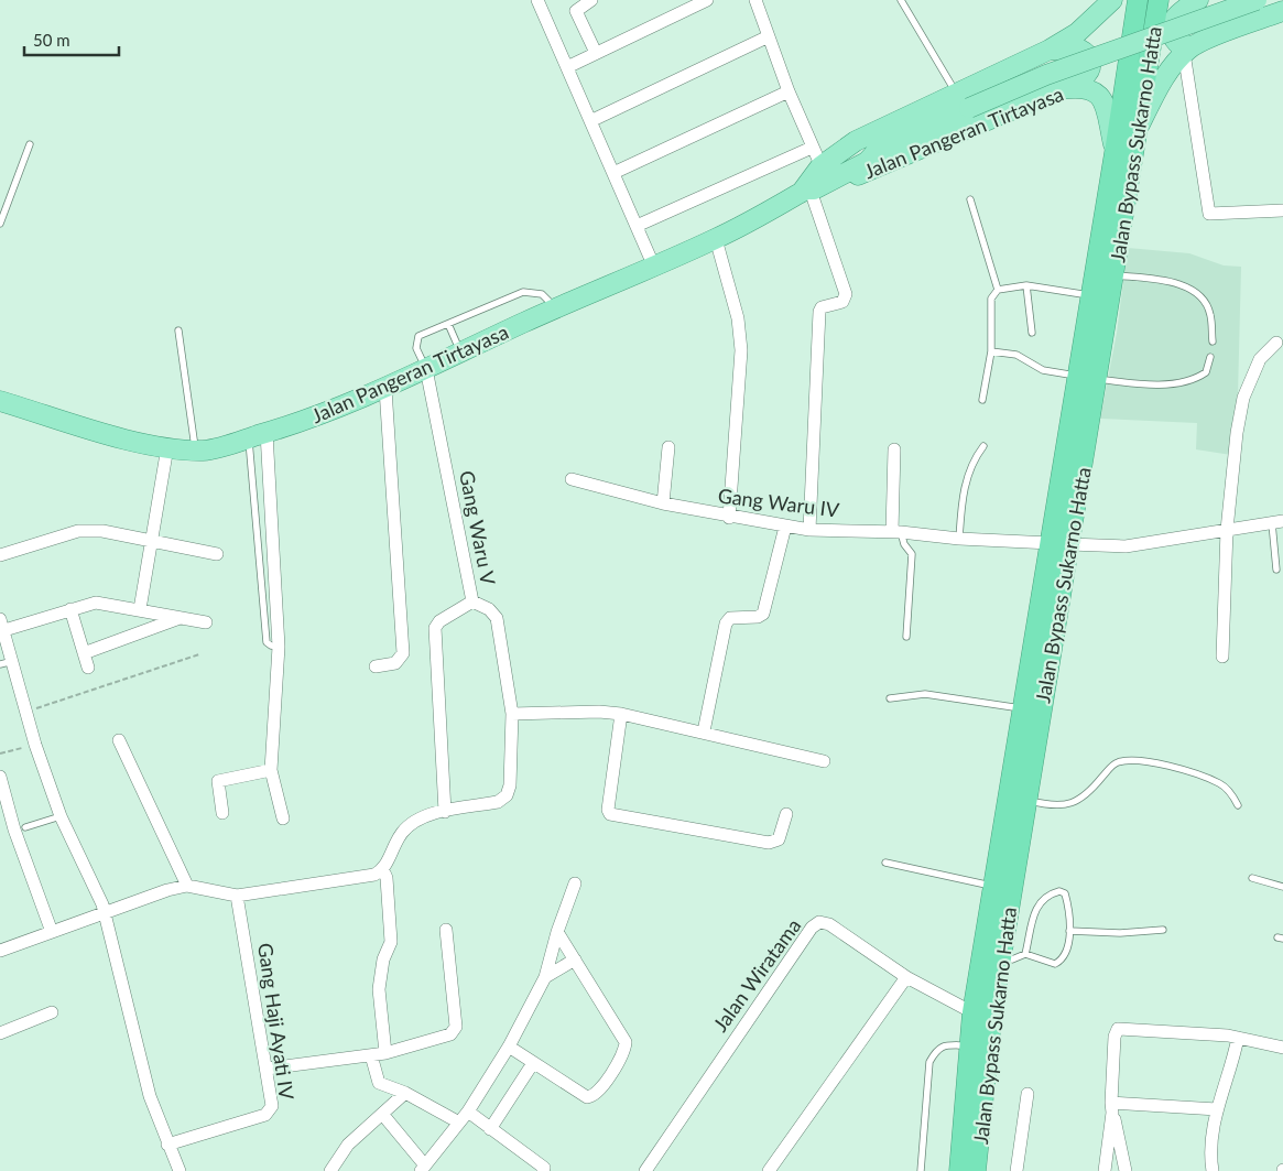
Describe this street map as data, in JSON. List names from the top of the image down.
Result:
{
  "streets": {
    "highway": ["Jalan Bypass Sukarno Hatta"],
    "main road": ["Jalan Pangeran Tirtayasa"],
    "street": [
      "Gang Waru IV",
      "Gang Waru V",
      "Jalan Wiratama",
      "Gang Haji Ayati IV"
    ]
  },
  "crossings": [
    ["Jalan Pangeran Tirtayasa", "Jalan Bypass Sukarno Hatta"],
    ["Jalan Pangeran Tirtayasa", "Gang Waru V"],
    ["Jalan Bypass Sukarno Hatta", "Gang Waru IV"],
    ["Jalan Bypass Sukarno Hatta", "Jalan Wiratama"]
  ],
  "scale_bar": "50 m"
}
